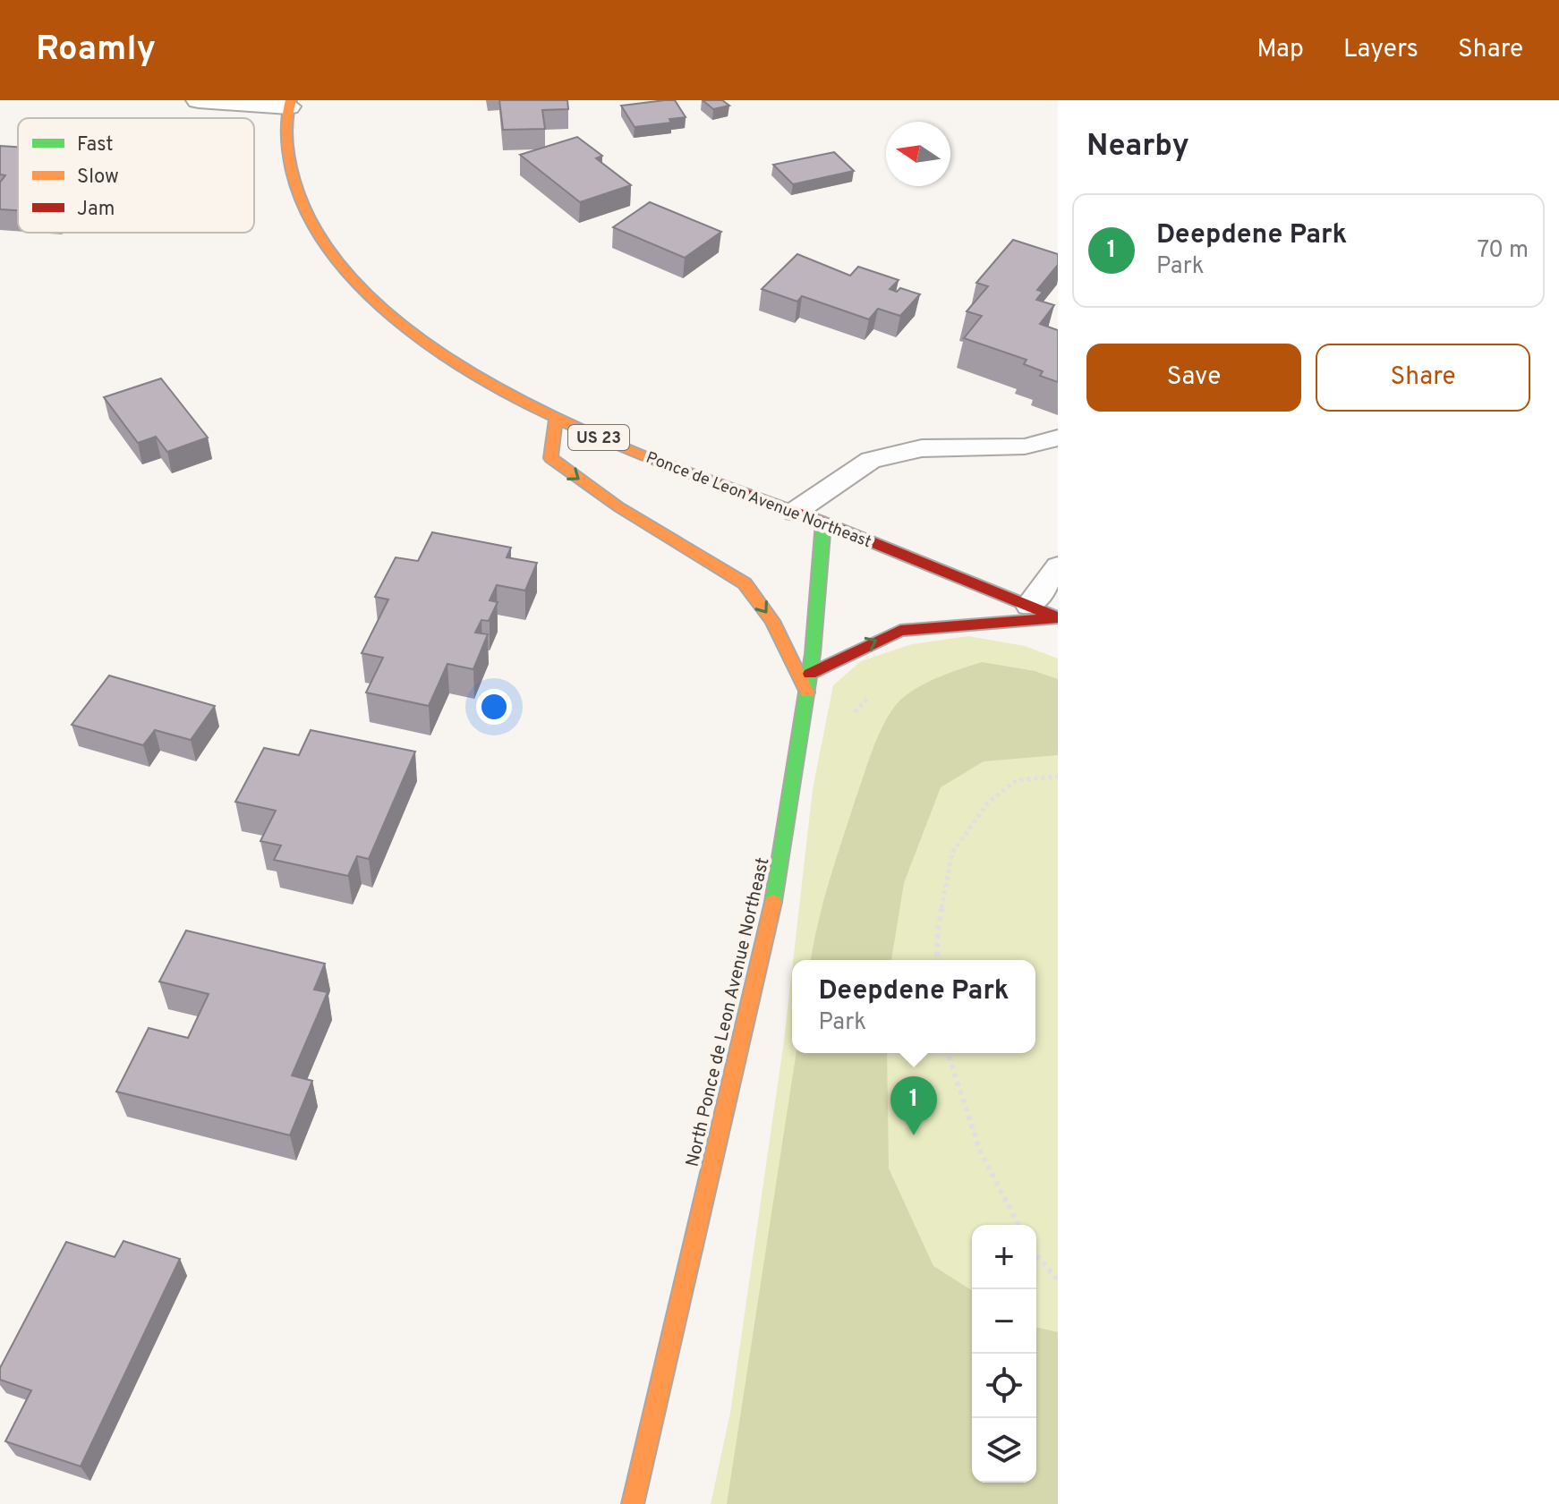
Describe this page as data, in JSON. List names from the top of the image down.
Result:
{
  "streets": {
    "main road": ["US 23", "Ponce de Leon Avenue Northeast", "North Ponce de Leon Avenue Northeast"]
  },
  "crossings": [
    ["Ponce de Leon Avenue Northeast", "North Ponce de Leon Avenue Northeast"]
  ],
  "legend": ["Fast", "Slow", "Jam"],
  "north": "left",
  "page": {
    "header": "Roamly",
    "nav": ["Map", "Layers", "Share"],
    "heading": "Nearby",
    "list": [
      {
        "mark": "1",
        "name": "Deepdene Park",
        "note": "Park",
        "value": "70 m"
      }
    ],
    "buttons": ["Save", "Share"],
    "popup": ["Deepdene Park", "Park"],
    "pins": "1",
    "map_buttons": ["+", "−"]
  }
}
